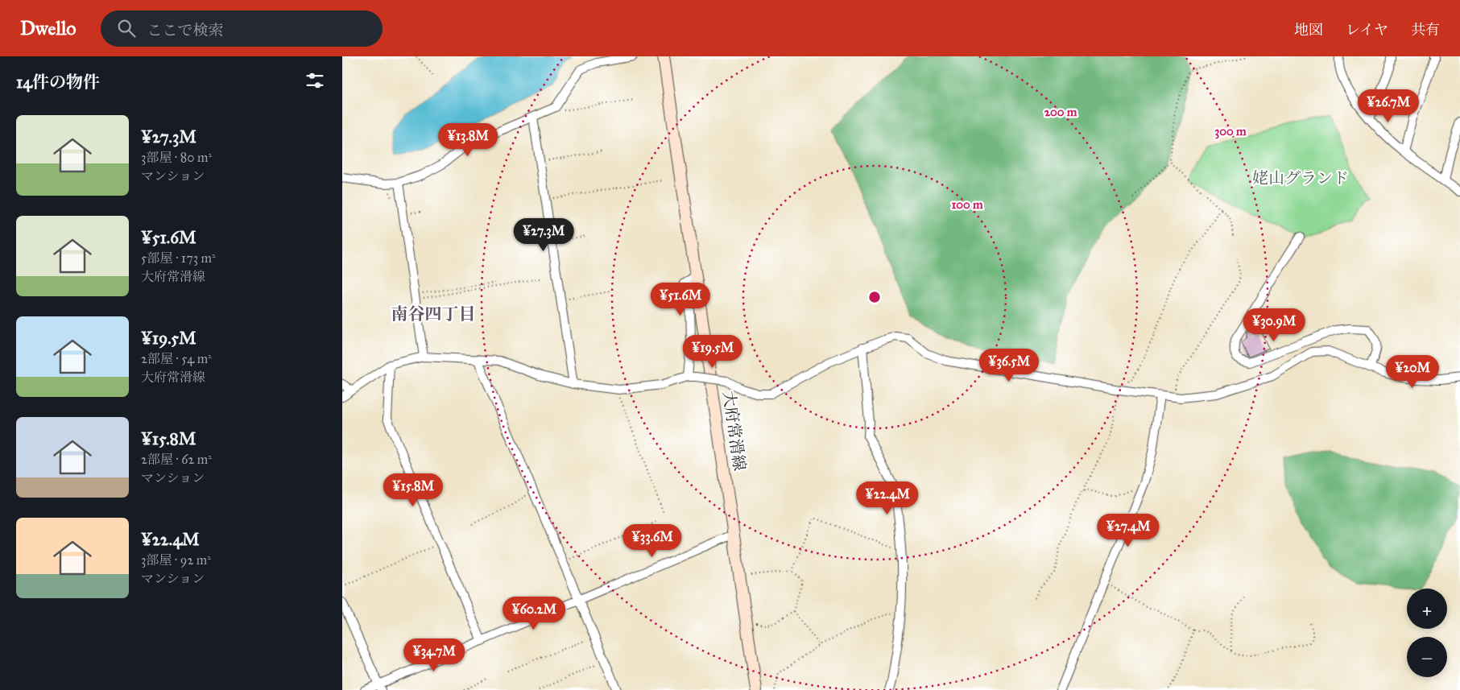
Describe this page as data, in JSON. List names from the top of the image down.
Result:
{
  "streets": {
    "main road": ["大府常滑線"]
  },
  "districts": ["南谷四丁目"],
  "parks": ["姥山グランド"],
  "page": {
    "header": "Dwello",
    "search": "ここで検索",
    "nav": ["地図", "レイヤ", "共有"],
    "heading": "14件の物件",
    "price": [
      "¥26.7M",
      "¥13.8M",
      "¥27.3M",
      "¥51.6M",
      "¥30.9M",
      "¥19.5M",
      "¥36.5M",
      "¥20M",
      "¥15.8M",
      "¥22.4M",
      "¥27.4M",
      "¥33.6M",
      "¥60.2M",
      "¥34.7M"
    ],
    "list": [
      {
        "name": "¥27.3M",
        "note": "3部屋 · 80 m² · マンション"
      },
      {
        "name": "¥51.6M",
        "note": "5部屋 · 173 m² · 大府常滑線"
      },
      {
        "name": "¥19.5M",
        "note": "2部屋 · 54 m² · 大府常滑線"
      },
      {
        "name": "¥15.8M",
        "note": "2部屋 · 62 m² · マンション"
      },
      {
        "name": "¥22.4M",
        "note": "3部屋 · 92 m² · マンション"
      }
    ],
    "map_buttons": ["+", "−"]
  },
  "rings": ["200 m", "300 m", "100 m"]
}
